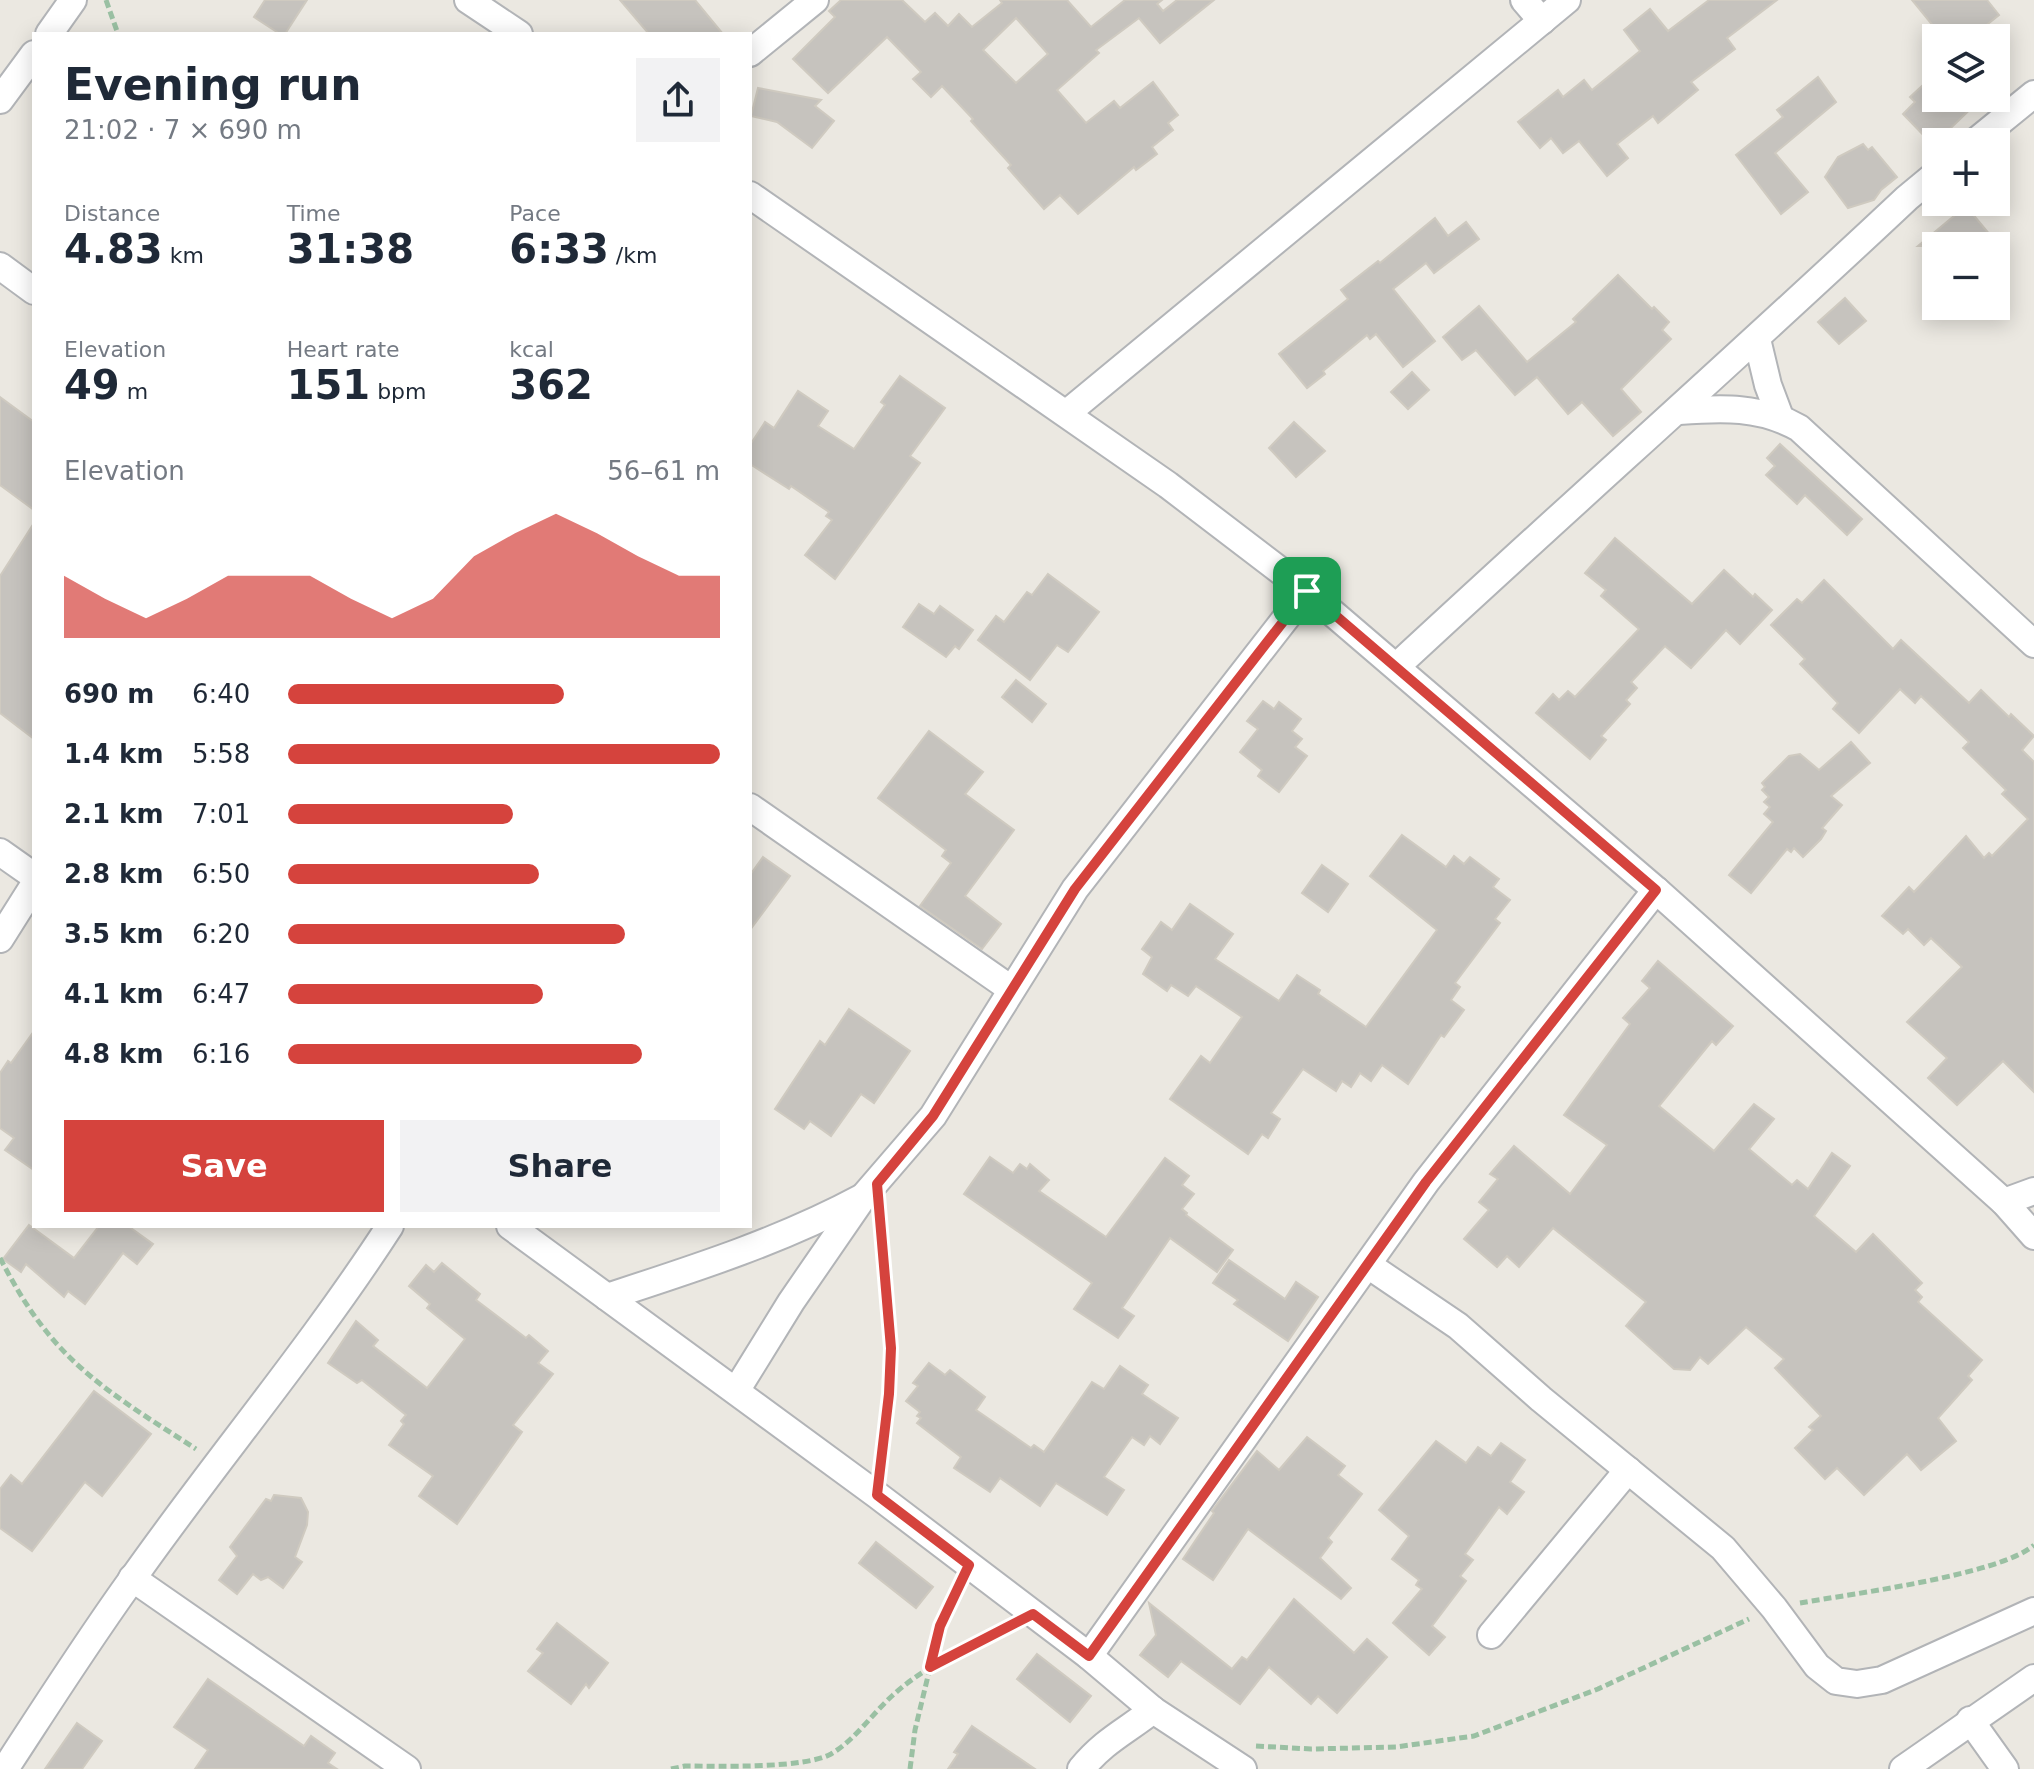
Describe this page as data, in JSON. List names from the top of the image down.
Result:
{
  "page": {
    "map_buttons": ["+", "−"],
    "heading": ["Evening run", "21:02 · 7 × 690 m"],
    "stats": [
      ["Distance", "4.83 km"],
      ["Time", "31:38"],
      ["Pace", "6:33 /km"],
      ["Elevation", "49 m"],
      ["Heart rate", "151 bpm"],
      ["kcal", "362"]
    ],
    "chart": ["Elevation", "56–61 m"],
    "list": [
      {
        "name": "690 m",
        "note": "6:40"
      },
      {
        "name": "1.4 km",
        "note": "5:58"
      },
      {
        "name": "2.1 km",
        "note": "7:01"
      },
      {
        "name": "2.8 km",
        "note": "6:50"
      },
      {
        "name": "3.5 km",
        "note": "6:20"
      },
      {
        "name": "4.1 km",
        "note": "6:47"
      },
      {
        "name": "4.8 km",
        "note": "6:16"
      }
    ],
    "buttons": ["Save", "Share"]
  }
}
